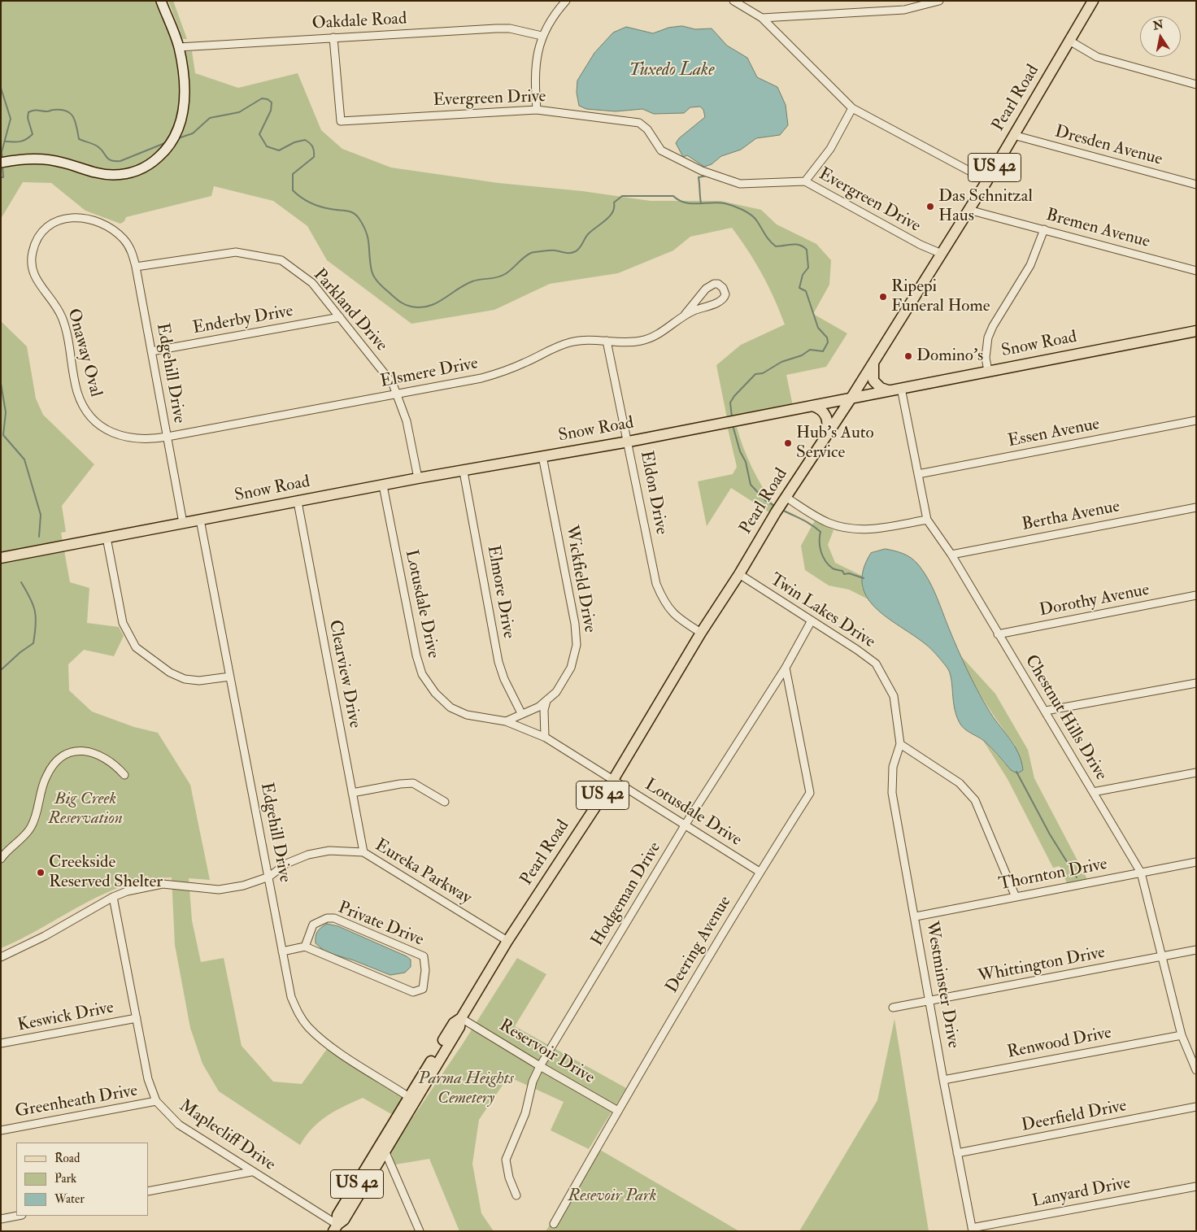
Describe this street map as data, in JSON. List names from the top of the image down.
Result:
{
  "streets": {
    "main road": ["Pearl Road", "US 42", "Snow Road"],
    "street": [
      "Oakdale Road",
      "Evergreen Drive",
      "Dresden Avenue",
      "Bremen Avenue",
      "Parkland Drive",
      "Enderby Drive",
      "Onaway Oval",
      "Edgehill Drive",
      "Elsmere Drive",
      "Essen Avenue",
      "Eldon Drive",
      "Bertha Avenue",
      "Wickfield Drive",
      "Elmore Drive",
      "Dorothy Avenue",
      "Lotusdale Drive",
      "Twin Lakes Drive",
      "Clearview Drive",
      "Chestnut Hills Drive",
      "Eureka Parkway",
      "Thornton Drive",
      "Hodgeman Drive",
      "Private Drive",
      "Deering Avenue",
      "Whittington Drive",
      "Westminster Drive",
      "Keswick Drive",
      "Renwood Drive",
      "Reservoir Drive",
      "Greenheath Drive",
      "Deerfield Drive",
      "Maplecliff Drive",
      "Lanyard Drive"
    ]
  },
  "crossings": [
    ["Oakdale Road", "Evergreen Drive"],
    ["Pearl Road", "Evergreen Drive"],
    ["Pearl Road", "Dresden Avenue"],
    ["Pearl Road", "Bremen Avenue"],
    ["Pearl Road", "Snow Road"],
    ["Pearl Road", "Edgehill Drive"],
    ["Pearl Road", "Eldon Drive"],
    ["Pearl Road", "Lotusdale Drive"],
    ["Pearl Road", "Twin Lakes Drive"],
    ["Pearl Road", "Eureka Parkway"],
    ["Pearl Road", "Reservoir Drive"],
    ["Pearl Road", "Maplecliff Drive"],
    ["Parkland Drive", "Enderby Drive"],
    ["Parkland Drive", "Snow Road"],
    ["Parkland Drive", "Edgehill Drive"],
    ["Parkland Drive", "Elsmere Drive"],
    ["Enderby Drive", "Edgehill Drive"],
    ["Snow Road", "Edgehill Drive"],
    ["Snow Road", "Eldon Drive"],
    ["Snow Road", "Wickfield Drive"],
    ["Snow Road", "Elmore Drive"],
    ["Snow Road", "Lotusdale Drive"],
    ["Snow Road", "Clearview Drive"],
    ["Snow Road", "Chestnut Hills Drive"],
    ["Onaway Oval", "Edgehill Drive"],
    ["Onaway Oval", "Elsmere Drive"],
    ["Edgehill Drive", "Elsmere Drive"],
    ["Edgehill Drive", "Eureka Parkway"],
    ["Elsmere Drive", "Eldon Drive"],
    ["Essen Avenue", "Chestnut Hills Drive"],
    ["Bertha Avenue", "Chestnut Hills Drive"],
    ["Wickfield Drive", "Elmore Drive"],
    ["Wickfield Drive", "Lotusdale Drive"],
    ["Dorothy Avenue", "Chestnut Hills Drive"],
    ["Lotusdale Drive", "Hodgeman Drive"],
    ["Lotusdale Drive", "Deering Avenue"],
    ["Twin Lakes Drive", "Hodgeman Drive"],
    ["Twin Lakes Drive", "Westminster Drive"],
    ["Clearview Drive", "Eureka Parkway"],
    ["Chestnut Hills Drive", "Thornton Drive"],
    ["Chestnut Hills Drive", "Whittington Drive"],
    ["Chestnut Hills Drive", "Renwood Drive"],
    ["Eureka Parkway", "Maplecliff Drive"],
    ["Thornton Drive", "Westminster Drive"],
    ["Hodgeman Drive", "Deering Avenue"],
    ["Hodgeman Drive", "Reservoir Drive"],
    ["Deering Avenue", "Reservoir Drive"],
    ["Whittington Drive", "Westminster Drive"],
    ["Westminster Drive", "Renwood Drive"],
    ["Westminster Drive", "Deerfield Drive"],
    ["Westminster Drive", "Lanyard Drive"],
    ["Keswick Drive", "Maplecliff Drive"],
    ["Greenheath Drive", "Maplecliff Drive"]
  ],
  "water": ["Tuxedo Lake"],
  "parks": ["Big Creek Reservation", "Parma Heights Cemetery", "Resevoir Park"],
  "places": [
    "Das Schnitzal Haus",
    "Ripepi Funeral Home",
    "Domino's",
    "Hub's Auto Service",
    "Creekside Reserved Shelter"
  ],
  "legend": ["Road", "Park", "Water"],
  "north": "top"
}
